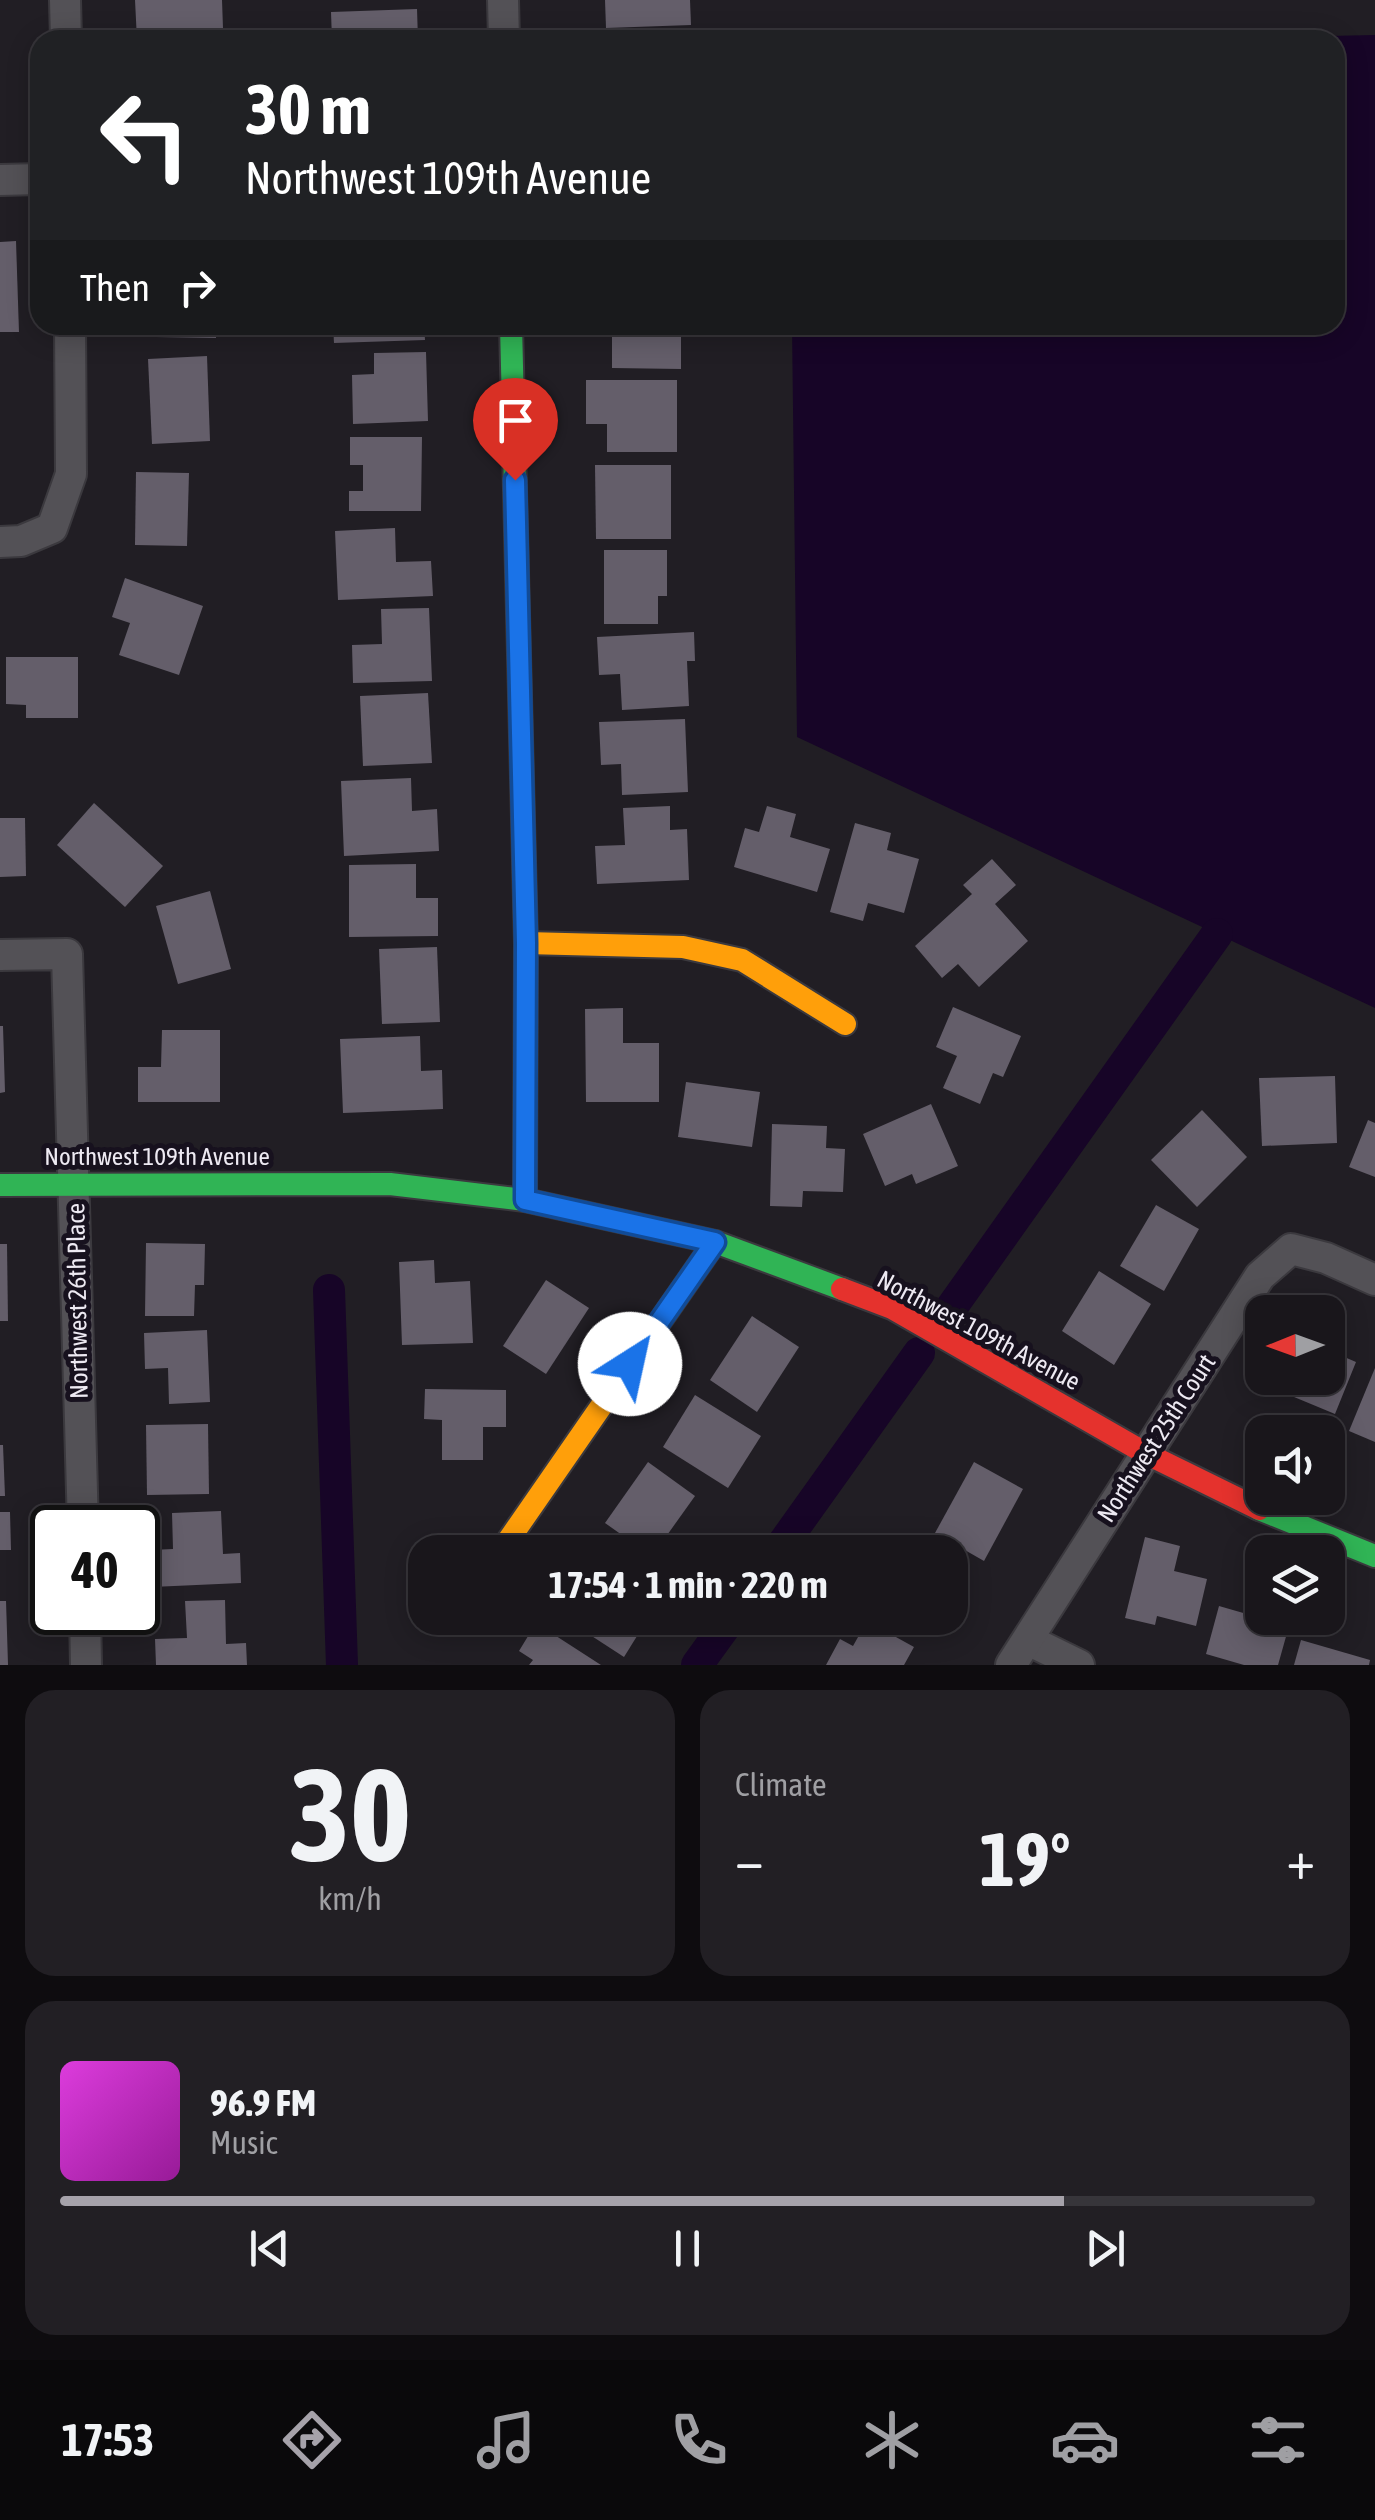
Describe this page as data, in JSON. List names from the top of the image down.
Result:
{
  "streets": {
    "street": ["Northwest 109th Avenue", "Northwest 26th Place", "Northwest 25th Court"]
  },
  "crossings": [
    ["Northwest 109th Avenue", "Northwest 26th Place"],
    ["Northwest 109th Avenue", "Northwest 25th Court"]
  ],
  "north": "left",
  "page": {
    "turn": ["30 m", "Northwest 109th Avenue"],
    "then": "Then",
    "limit": "40",
    "trip": "17:54 · 1 min · 220 m",
    "tile": [
      ["30", "km/h"],
      "Climate"
    ],
    "heat": ["−", "19°", "+"],
    "song": ["96.9 FM", "Music"],
    "tabs": "17:53"
  }
}
